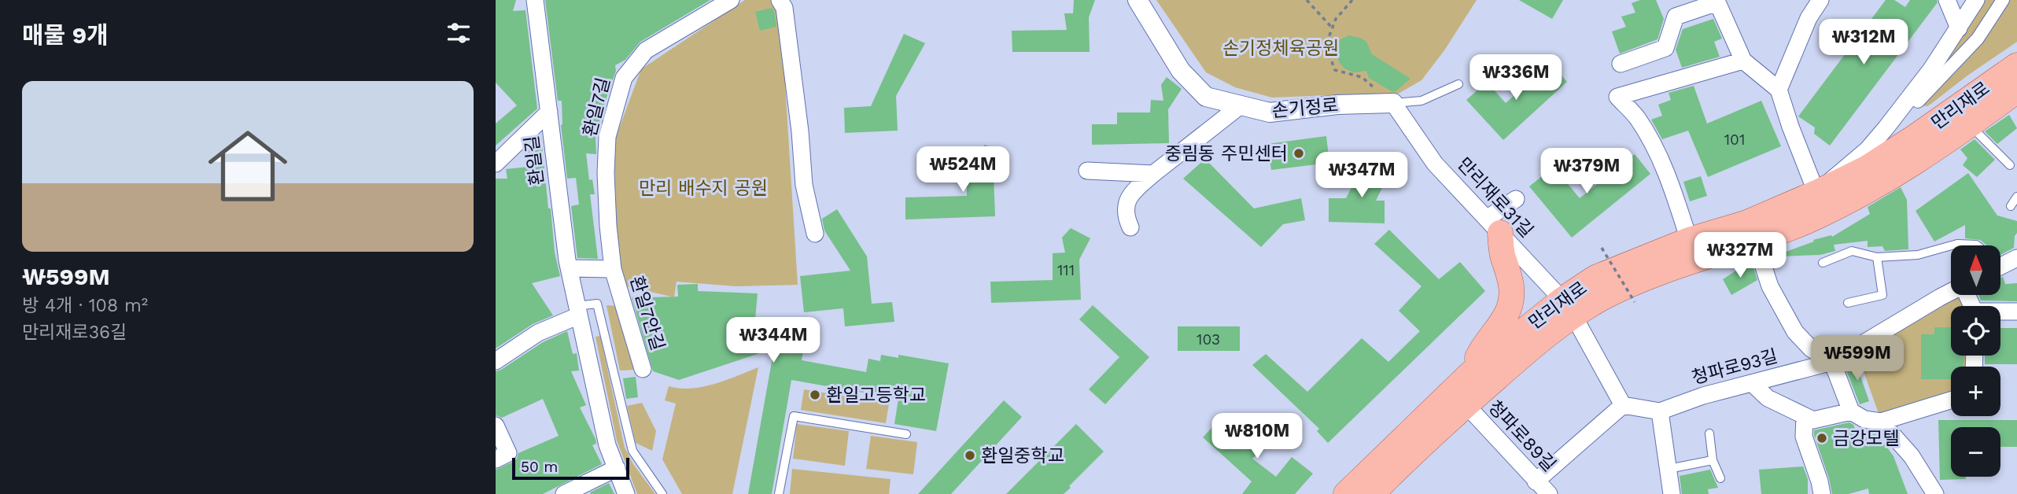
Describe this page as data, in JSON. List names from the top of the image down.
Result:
{
  "streets": {
    "main road": ["만리재로"],
    "street": [
      "환일7길",
      "손기정로",
      "환일길",
      "만리재로31길",
      "환일7안길",
      "청파로93길",
      "청파로89길"
    ]
  },
  "crossings": [
    ["만리재로", "만리재로31길"],
    ["만리재로", "청파로93길"],
    ["만리재로", "청파로89길"],
    ["환일7길", "환일7안길"],
    ["손기정로", "만리재로31길"]
  ],
  "parks": ["손기정체육공원", "만리 배수지 공원"],
  "places": [
    "중림동 주민센터",
    "환일고등학교",
    "금강모텔",
    "환일중학교"
  ],
  "house_numbers": ["101", "111", "103"],
  "scale_bar": "50 m",
  "north": "top",
  "page": {
    "heading": "매물 9개",
    "price": [
      "₩312M",
      "₩336M",
      "₩524M",
      "₩379M",
      "₩347M",
      "₩327M",
      "₩344M",
      "₩599M",
      "₩810M"
    ],
    "list": [
      {
        "name": "₩599M",
        "note": "방 4개 · 108 m² · 만리재로36길"
      }
    ],
    "map_buttons": ["+", "−"],
    "scale": "50 m"
  }
}
